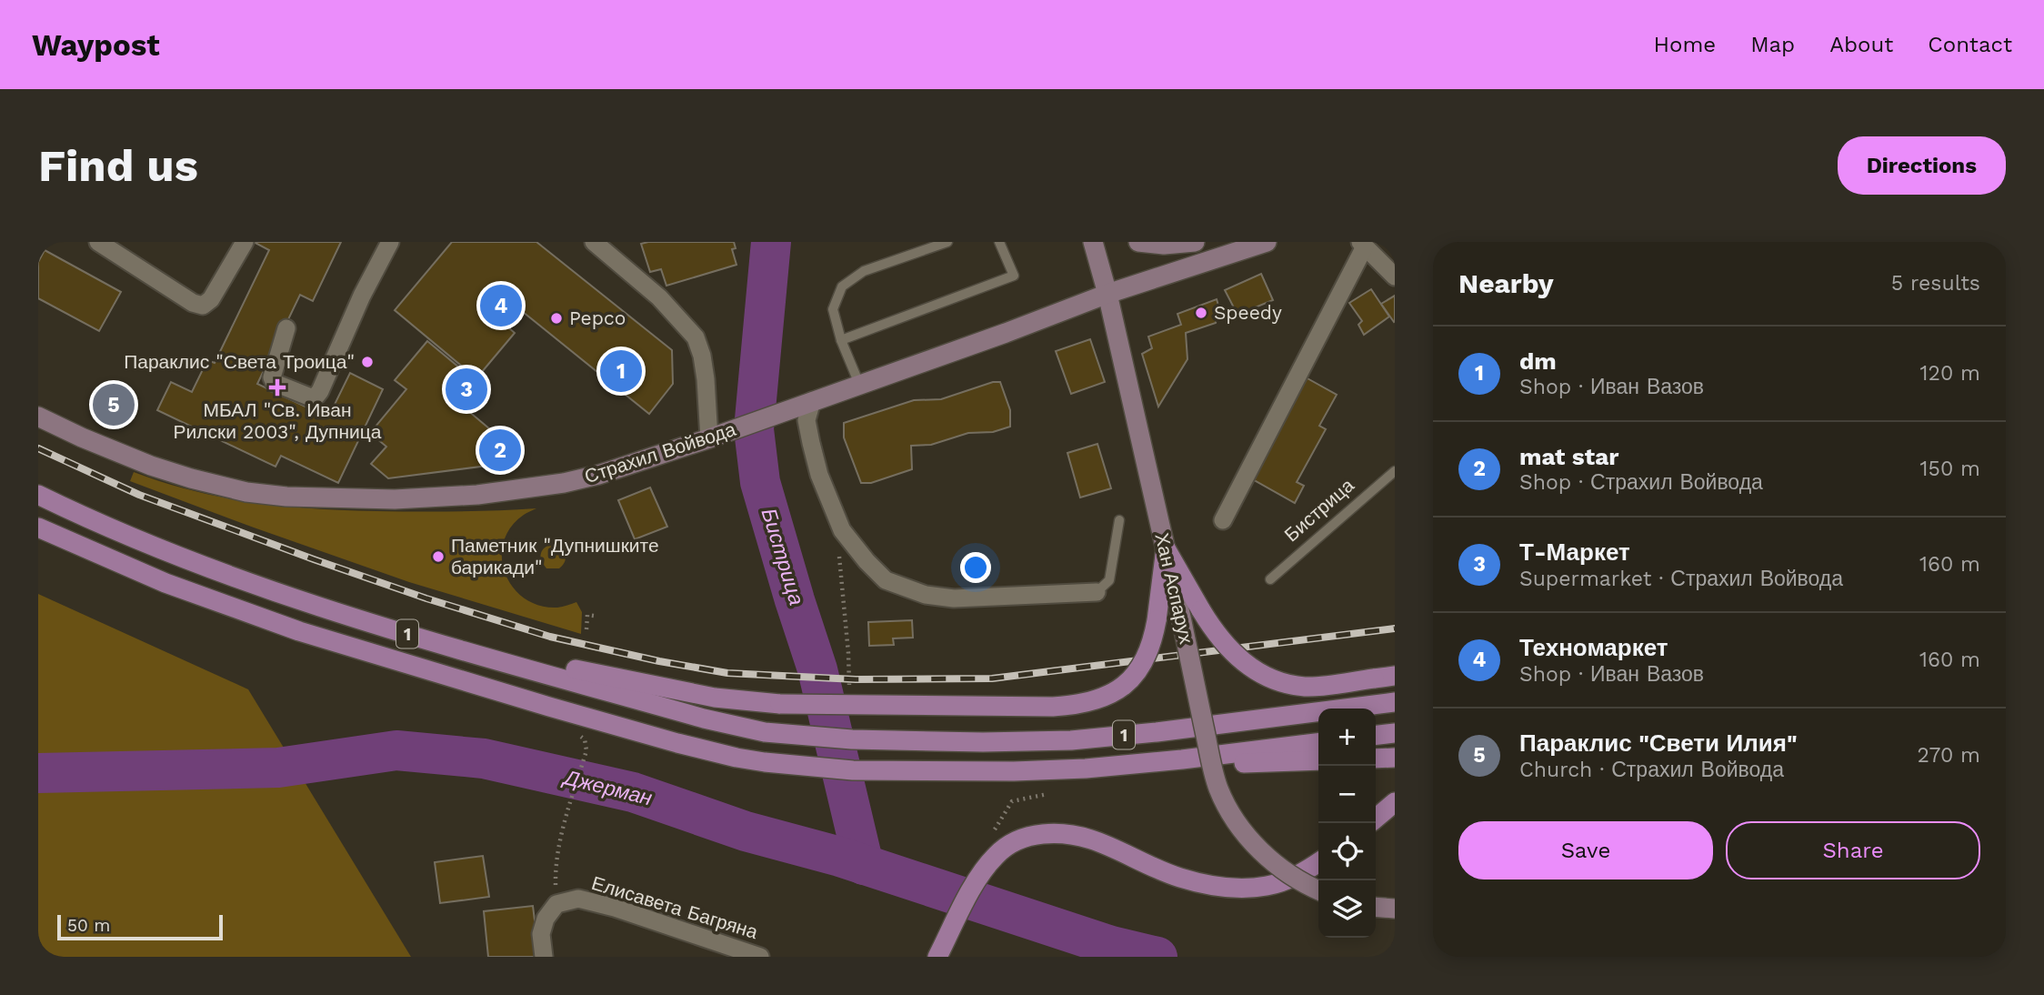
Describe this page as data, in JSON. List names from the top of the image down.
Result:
{
  "streets": {
    "main road": ["1"],
    "street": ["Страхил Войвода", "Хан Аспарух", "Елисавета Багряна"],
    "lane": ["Бистрица"]
  },
  "crossings": [
    ["Страхил Войвода", "Хан Аспарух"]
  ],
  "water": ["Бистрица", "Джерман"],
  "places": {
    "other": [
      "Speedy",
      "Pepco",
      "Параклис \"Света Троица\"",
      "Паметник \"Дупнишките барикади\""
    ],
    "health": ["МБАЛ \"Св. Иван Рилски 2003\", Дупница"]
  },
  "scale_bar": "50 m",
  "page": {
    "header": "Waypost",
    "nav": [
      "Home",
      "Map",
      "About",
      "Contact"
    ],
    "buttons": [
      "Directions",
      ["Save", "Share"]
    ],
    "title": "Find us",
    "heading": ["Nearby", "5 results"],
    "pins": [
      "4",
      "1",
      "3",
      "5",
      "2"
    ],
    "list": [
      {
        "mark": "1",
        "name": "dm",
        "note": "Shop · Иван Вазов",
        "value": "120 m"
      },
      {
        "mark": "2",
        "name": "mat star",
        "note": "Shop · Страхил Войвода",
        "value": "150 m"
      },
      {
        "mark": "3",
        "name": "Т-Маркет",
        "note": "Supermarket · Страхил Войвода",
        "value": "160 m"
      },
      {
        "mark": "4",
        "name": "Техномаркет",
        "note": "Shop · Иван Вазов",
        "value": "160 m"
      },
      {
        "mark": "5",
        "name": "Параклис \"Свети Илия\"",
        "note": "Church · Страхил Войвода",
        "value": "270 m"
      }
    ],
    "map_buttons": ["+", "−"],
    "scale": "50 m"
  }
}
